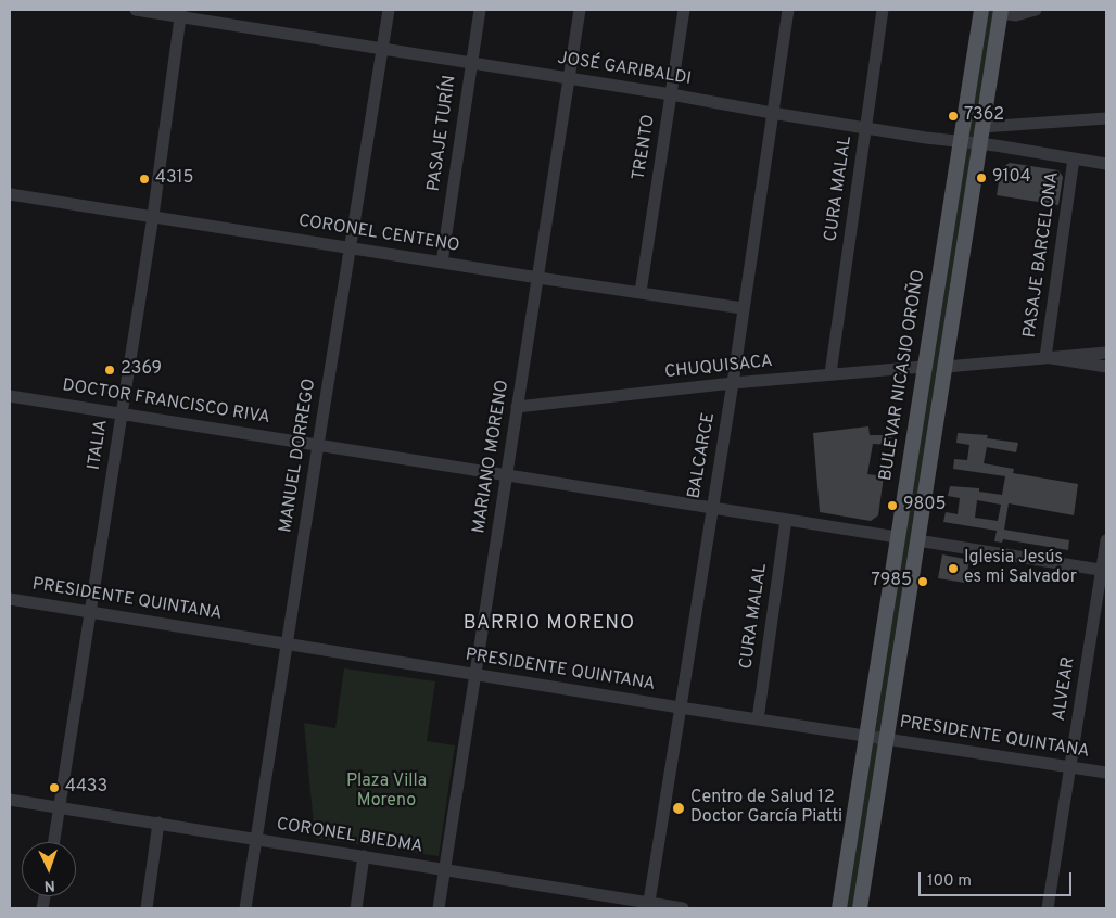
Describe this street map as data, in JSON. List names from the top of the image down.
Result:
{
  "streets": {
    "main road": ["BULEVAR NICASIO OROÑO"],
    "street": [
      "JOSÉ GARIBALDI",
      "PASAJE TURÍN",
      "TRENTO",
      "CURA MALAL",
      "CORONEL CENTENO",
      "PASAJE BARCELONA",
      "CHUQUISACA",
      "DOCTOR FRANCISCO RIVA",
      "ITALIA",
      "MANUEL DORREGO",
      "BALCARCE",
      "MARIANO MORENO",
      "PRESIDENTE QUINTANA",
      "ALVEAR",
      "CORONEL BIEDMA"
    ]
  },
  "crossings": [
    ["JOSÉ GARIBALDI", "PASAJE TURÍN"],
    ["JOSÉ GARIBALDI", "TRENTO"],
    ["JOSÉ GARIBALDI", "CURA MALAL"],
    ["JOSÉ GARIBALDI", "PASAJE BARCELONA"],
    ["JOSÉ GARIBALDI", "BULEVAR NICASIO OROÑO"],
    ["JOSÉ GARIBALDI", "ITALIA"],
    ["JOSÉ GARIBALDI", "MANUEL DORREGO"],
    ["JOSÉ GARIBALDI", "BALCARCE"],
    ["JOSÉ GARIBALDI", "MARIANO MORENO"],
    ["PASAJE TURÍN", "CORONEL CENTENO"],
    ["TRENTO", "CORONEL CENTENO"],
    ["CURA MALAL", "CHUQUISACA"],
    ["CURA MALAL", "DOCTOR FRANCISCO RIVA"],
    ["CURA MALAL", "PRESIDENTE QUINTANA"],
    ["CORONEL CENTENO", "ITALIA"],
    ["CORONEL CENTENO", "MANUEL DORREGO"],
    ["CORONEL CENTENO", "BALCARCE"],
    ["CORONEL CENTENO", "MARIANO MORENO"],
    ["CHUQUISACA", "BULEVAR NICASIO OROÑO"],
    ["CHUQUISACA", "BALCARCE"],
    ["CHUQUISACA", "MARIANO MORENO"],
    ["BULEVAR NICASIO OROÑO", "DOCTOR FRANCISCO RIVA"],
    ["BULEVAR NICASIO OROÑO", "PRESIDENTE QUINTANA"],
    ["DOCTOR FRANCISCO RIVA", "ITALIA"],
    ["DOCTOR FRANCISCO RIVA", "MANUEL DORREGO"],
    ["DOCTOR FRANCISCO RIVA", "BALCARCE"],
    ["DOCTOR FRANCISCO RIVA", "MARIANO MORENO"],
    ["ITALIA", "PRESIDENTE QUINTANA"],
    ["ITALIA", "CORONEL BIEDMA"],
    ["MANUEL DORREGO", "PRESIDENTE QUINTANA"],
    ["MANUEL DORREGO", "CORONEL BIEDMA"],
    ["BALCARCE", "PRESIDENTE QUINTANA"],
    ["BALCARCE", "CORONEL BIEDMA"],
    ["MARIANO MORENO", "PRESIDENTE QUINTANA"],
    ["MARIANO MORENO", "CORONEL BIEDMA"],
    ["PRESIDENTE QUINTANA", "ALVEAR"]
  ],
  "districts": ["BARRIO MORENO"],
  "parks": ["Plaza Villa Moreno"],
  "places": [
    "7362",
    "9104",
    "4315",
    "2369",
    "9805",
    "Iglesia Jesús es mi Salvador",
    "7985",
    "4433",
    "Centro de Salud 12 Doctor García Piatti"
  ],
  "scale_bar": "100 m",
  "north": "bottom"
}
